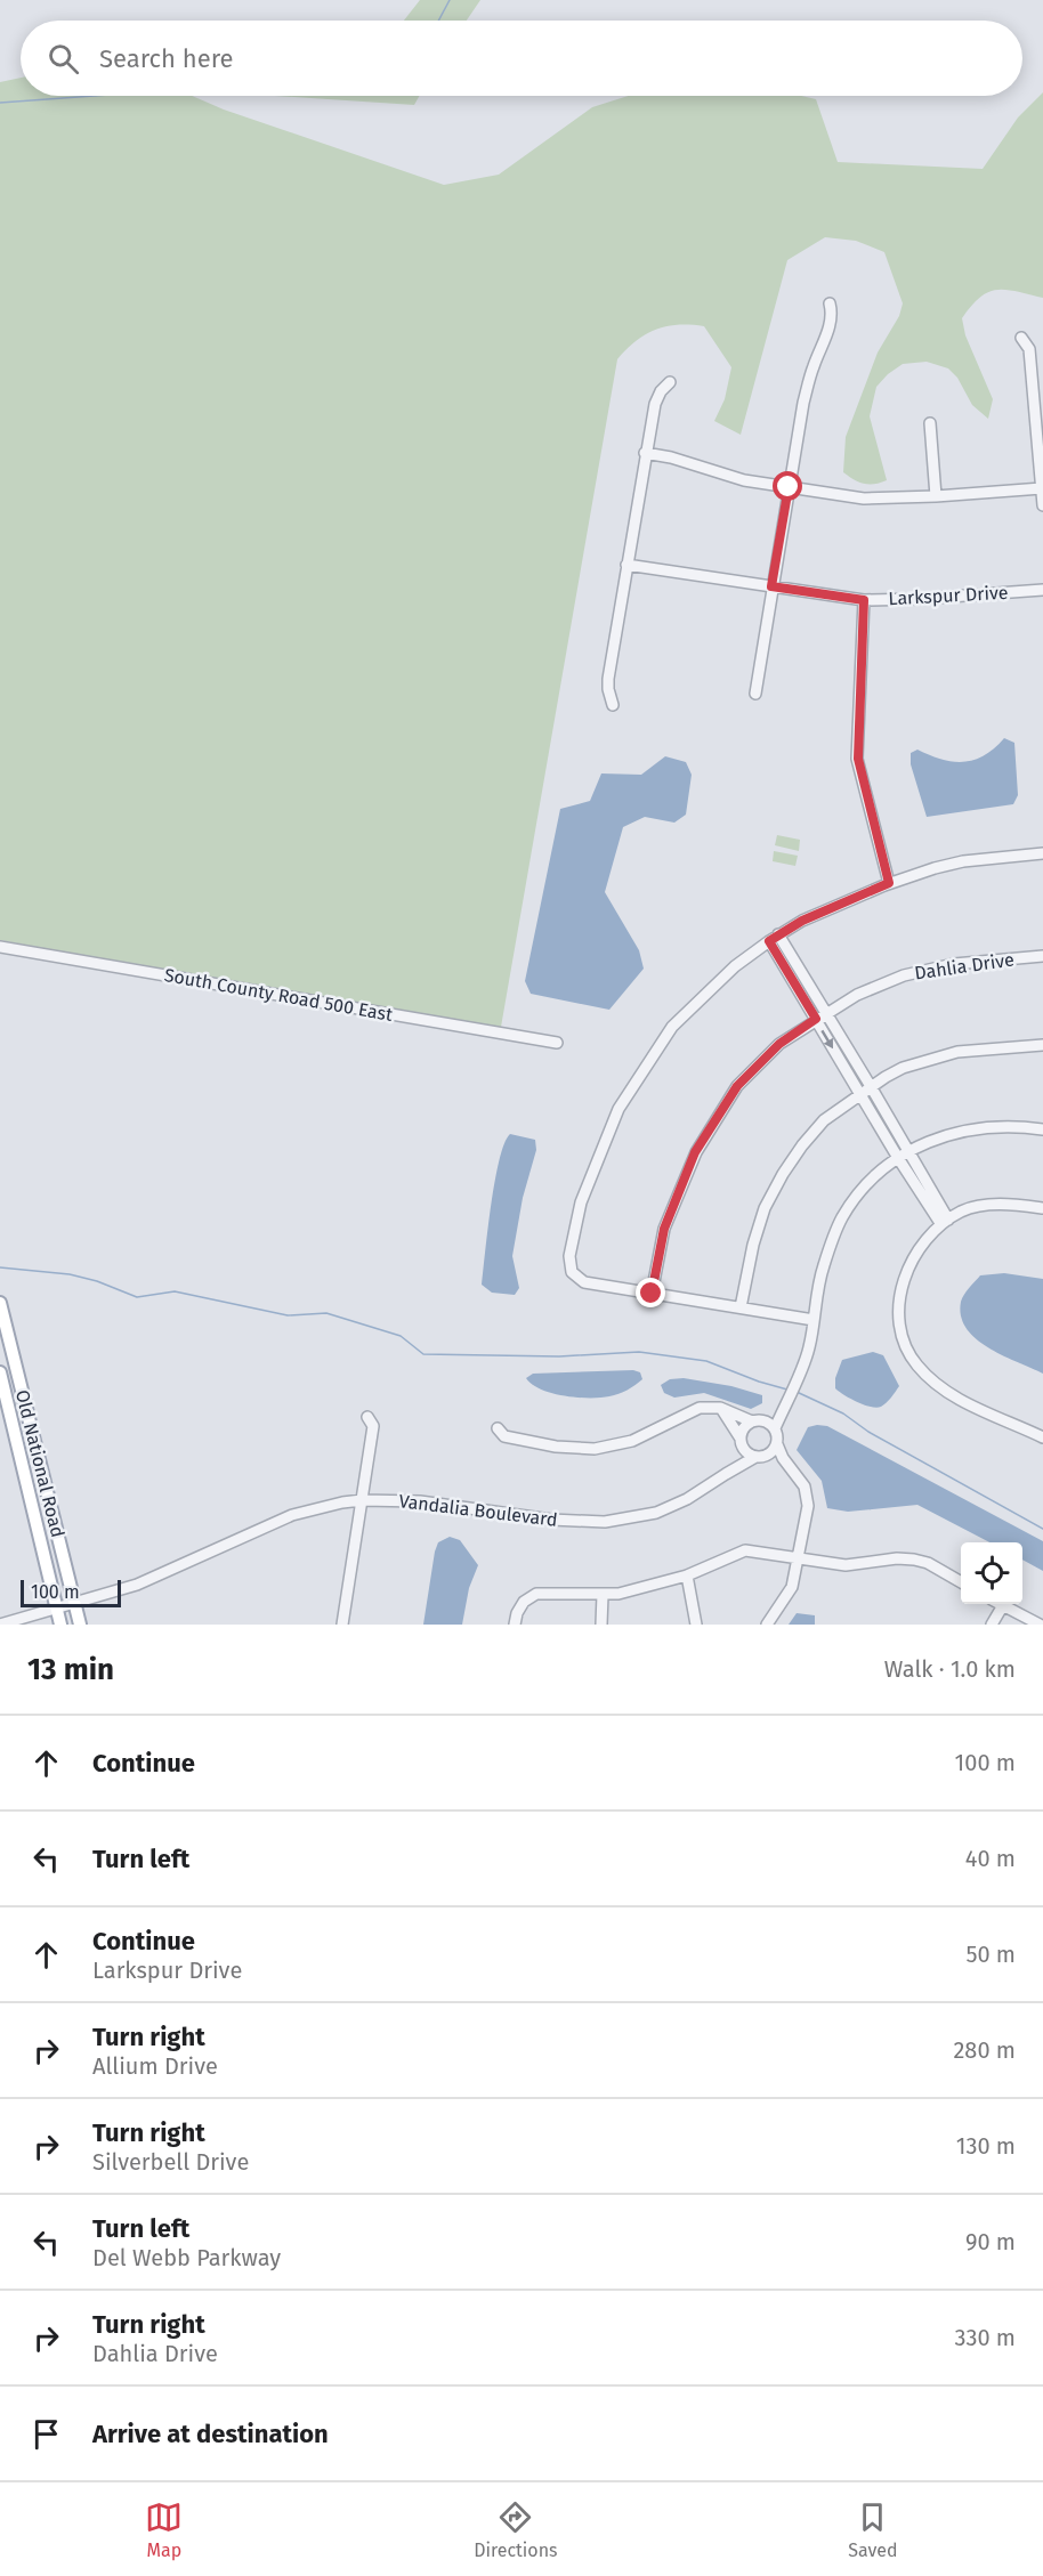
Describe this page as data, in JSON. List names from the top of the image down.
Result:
{
  "streets": {
    "main road": ["Old National Road"],
    "street": [
      "Larkspur Drive",
      "Dahlia Drive",
      "South County Road 500 East",
      "Vandalia Boulevard"
    ]
  },
  "crossings": [
    ["Old National Road", "Vandalia Boulevard"]
  ],
  "scale_bar": "100 m",
  "page": {
    "search": "Search here",
    "scale": "100 m",
    "heading": ["13 min", "Walk · 1.0 km"],
    "list": [
      ["Continue", "100 m"],
      ["Turn left", "40 m"],
      ["Continue", "Larkspur Drive", "50 m"],
      ["Turn right", "Allium Drive", "280 m"],
      ["Turn right", "Silverbell Drive", "130 m"],
      ["Turn left", "Del Webb Parkway", "90 m"],
      ["Turn right", "Dahlia Drive", "330 m"],
      "Arrive at destination"
    ],
    "nav": ["Map", "Directions", "Saved"]
  }
}
